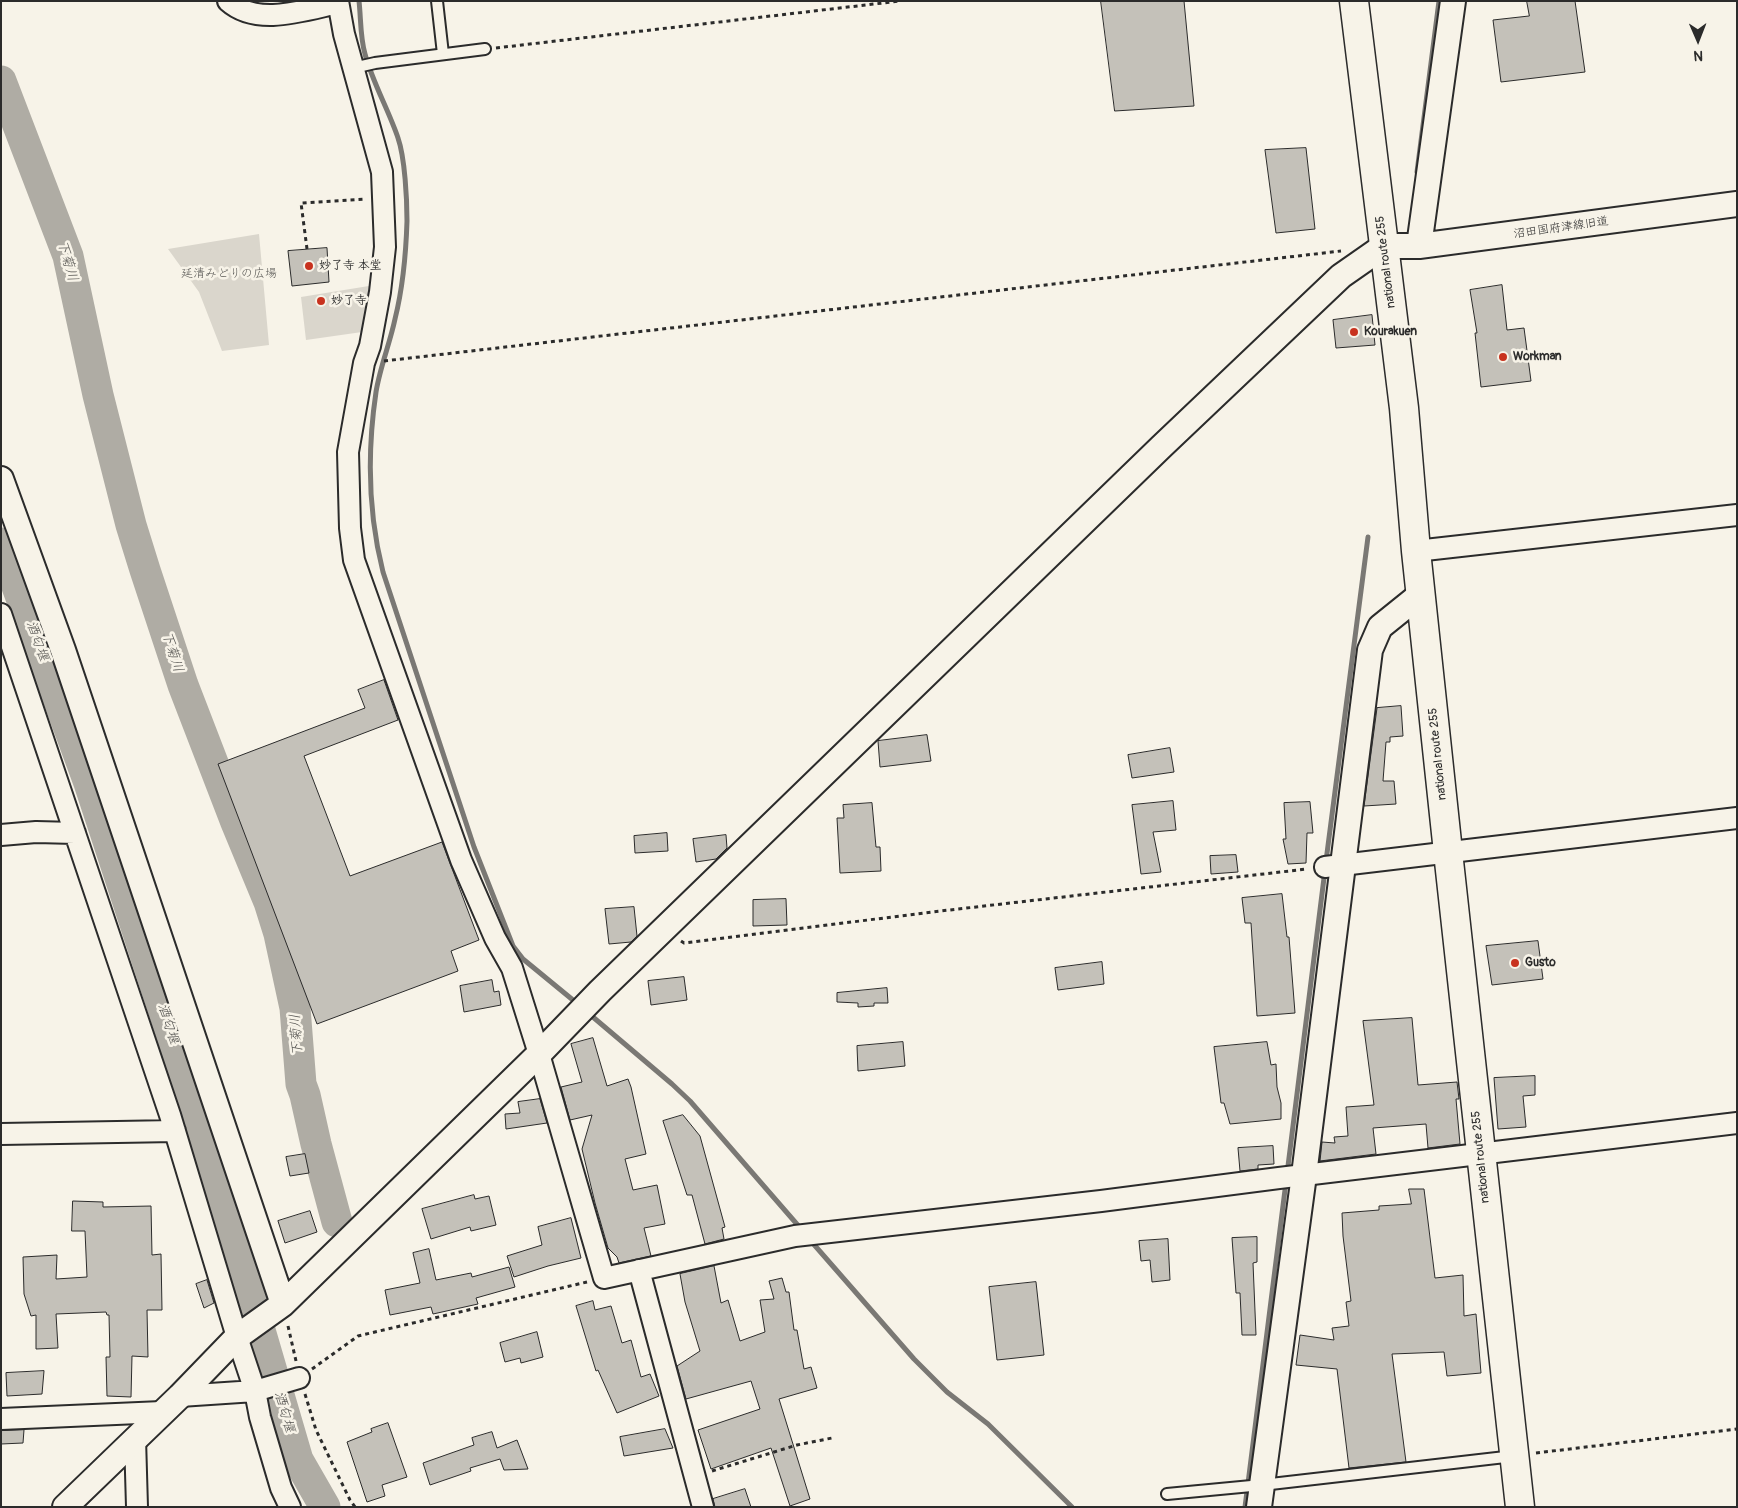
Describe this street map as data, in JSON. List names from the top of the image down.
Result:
{
  "streets": {
    "highway": ["national route 255"],
    "street": ["沼田国府津線旧道"]
  },
  "crossings": [
    ["沼田国府津線旧道", "national route 255"]
  ],
  "water": ["下菊川", "酒匂堰"],
  "parks": ["延清みどりの広場"],
  "places": [
    "妙了寺 本堂",
    "妙了寺",
    "Kourakuen",
    "Workman",
    "Gusto"
  ],
  "north": "bottom"
}
